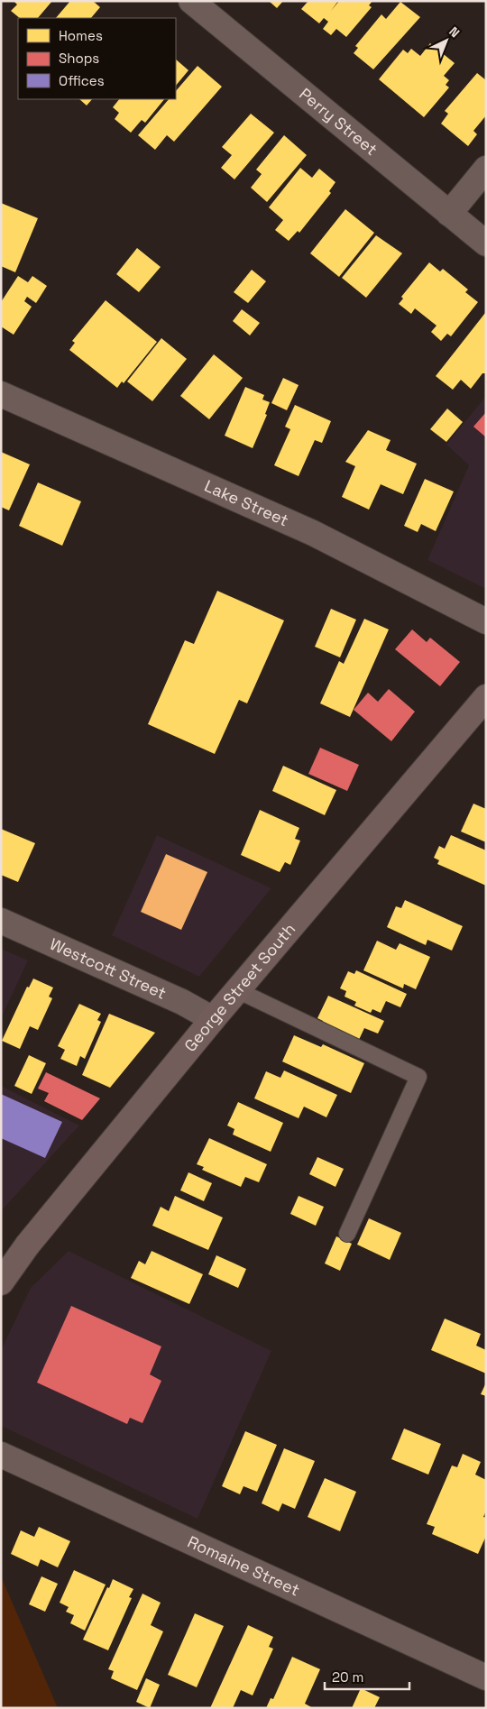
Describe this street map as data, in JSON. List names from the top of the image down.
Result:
{
  "streets": {
    "main road": ["George Street South"],
    "street": [
      "Perry Street",
      "Lake Street",
      "Westcott Street",
      "Romaine Street"
    ]
  },
  "crossings": [
    ["Westcott Street", "George Street South"]
  ],
  "legend": ["Homes", "Shops", "Offices"],
  "scale_bar": "20 m",
  "north": "top right"
}
